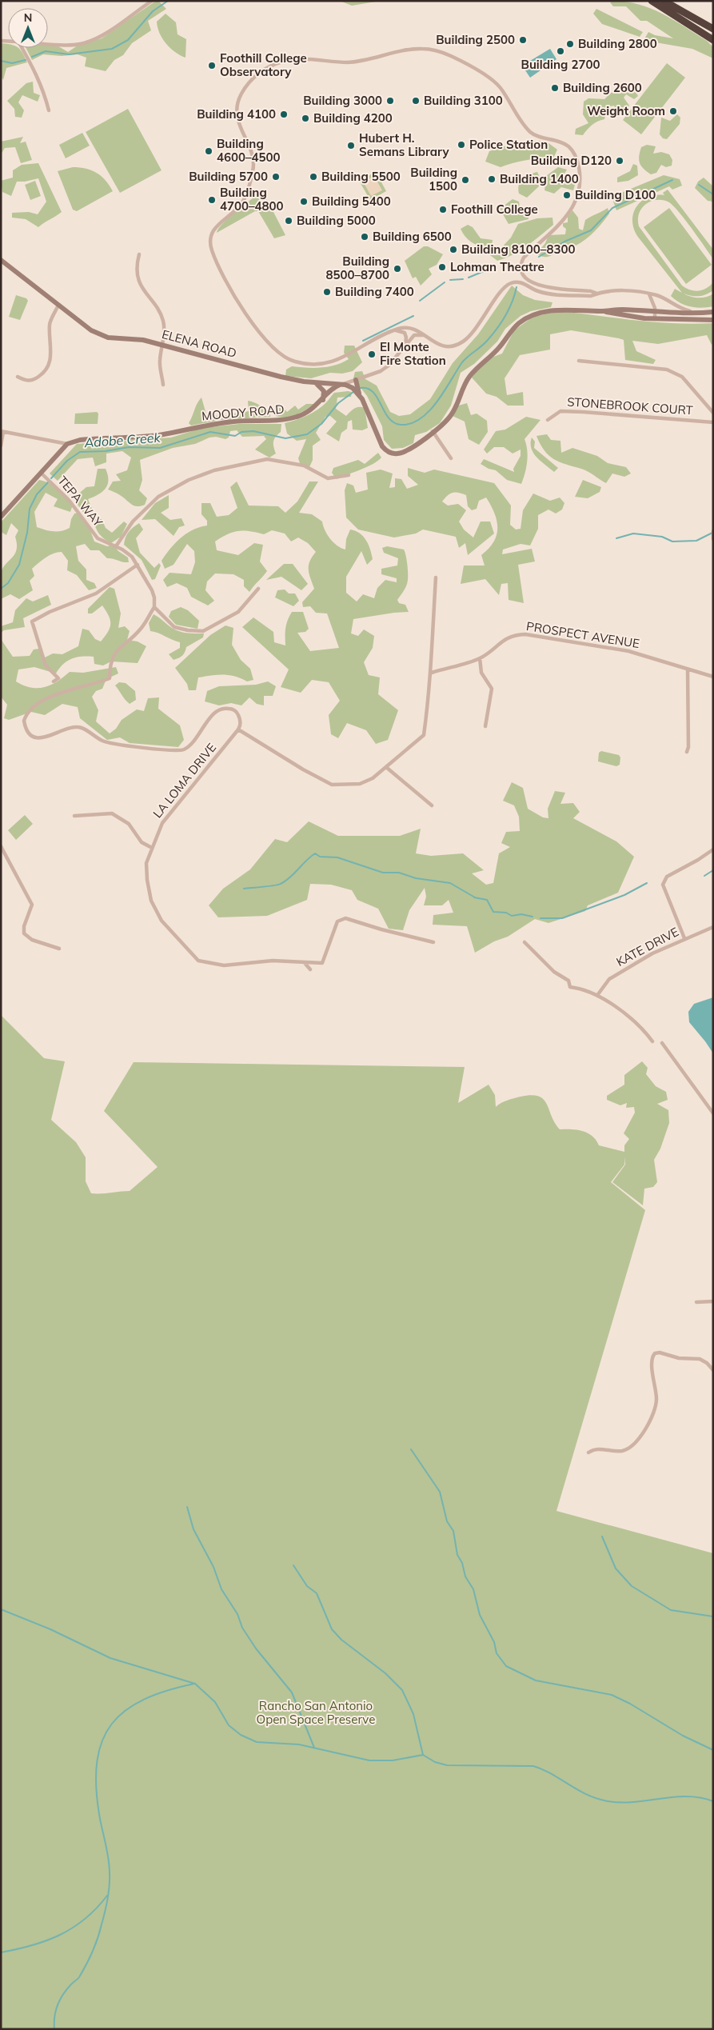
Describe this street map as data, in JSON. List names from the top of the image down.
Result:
{
  "streets": {
    "street": [
      "ELENA ROAD",
      "STONEBROOK COURT",
      "MOODY ROAD",
      "TEPA WAY",
      "PROSPECT AVENUE",
      "LA LOMA DRIVE",
      "KATE DRIVE"
    ]
  },
  "crossings": [
    ["ELENA ROAD", "MOODY ROAD"]
  ],
  "water": ["Adobe Creek"],
  "parks": ["Rancho San Antonio Open Space Preserve"],
  "places": [
    "Building 2500",
    "Building 2800",
    "Building 2700",
    "Foothill College Observatory",
    "Building 2600",
    "Building 3000",
    "Building 3100",
    "Weight Room",
    "Building 4100",
    "Building 4200",
    "Police Station",
    "Hubert H. Semans Library",
    "Building 4600–4500",
    "Building D120",
    "Building 5700",
    "Building 5500",
    "Building 1400",
    "Building 1500",
    "Building D100",
    "Building 4700–4800",
    "Building 5400",
    "Foothill College",
    "Building 5000",
    "Building 6500",
    "Building 8100–8300",
    "Lohman Theatre",
    "Building 8500–8700",
    "Building 7400",
    "El Monte Fire Station"
  ],
  "north": "top"
}
